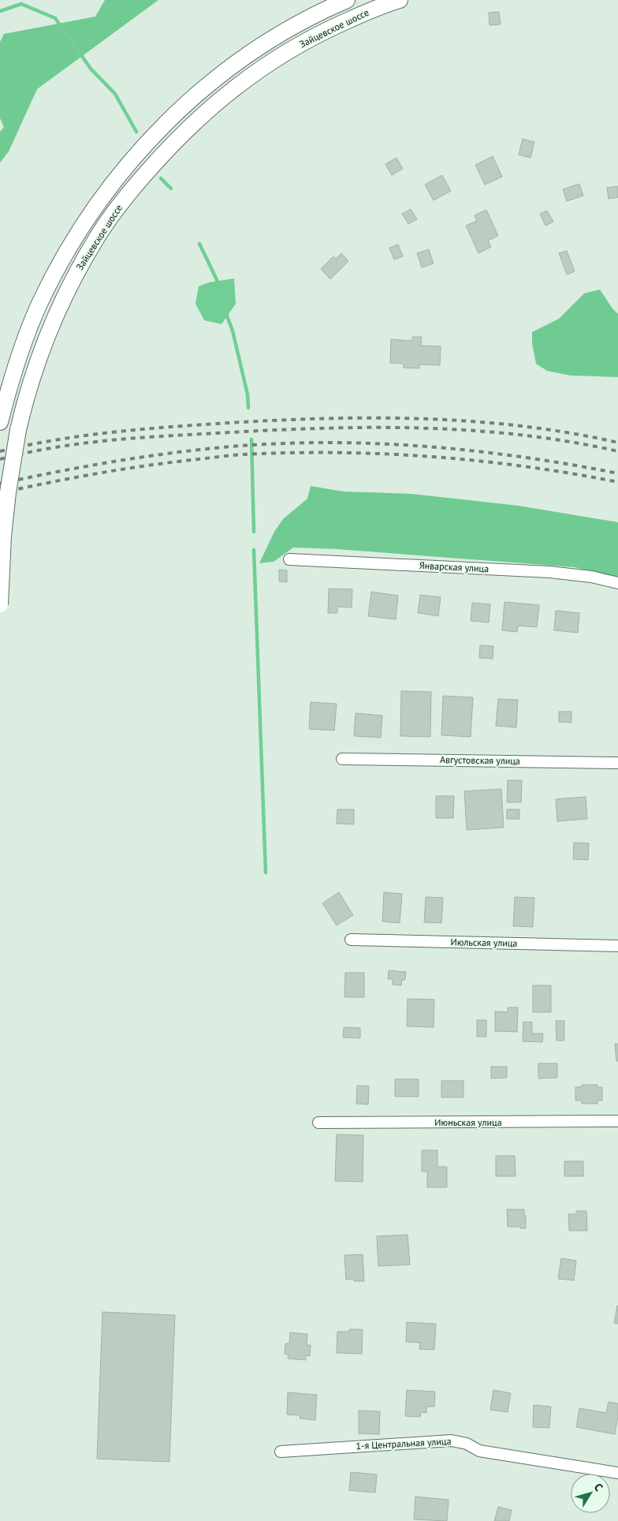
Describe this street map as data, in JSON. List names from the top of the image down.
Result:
{
  "streets": {
    "main road": ["Зайцевское шоссе"],
    "street": [
      "Январская улица",
      "Августовская улица",
      "Июльская улица",
      "Июньская улица",
      "1-я Центральная улица"
    ]
  },
  "north": "top right"
}
